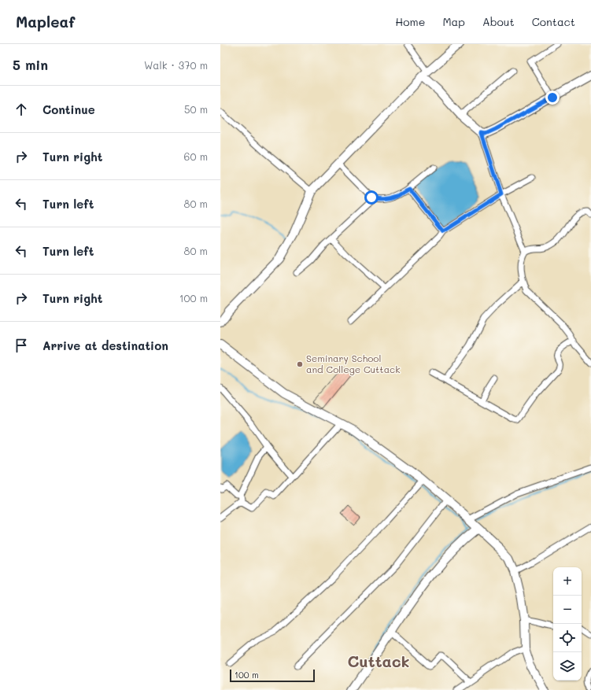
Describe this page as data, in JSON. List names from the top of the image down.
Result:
{
  "districts": ["Cuttack"],
  "places": ["Seminary School and College Cuttack"],
  "scale_bar": "100 m",
  "page": {
    "header": "Mapleaf",
    "nav": [
      "Home",
      "Map",
      "About",
      "Contact"
    ],
    "heading": ["5 min", "Walk · 370 m"],
    "list": [
      ["Continue", "50 m"],
      ["Turn right", "60 m"],
      ["Turn left", "80 m"],
      ["Turn left", "80 m"],
      ["Turn right", "100 m"],
      "Arrive at destination"
    ],
    "map_buttons": ["+", "−"],
    "scale": "100 m"
  }
}
